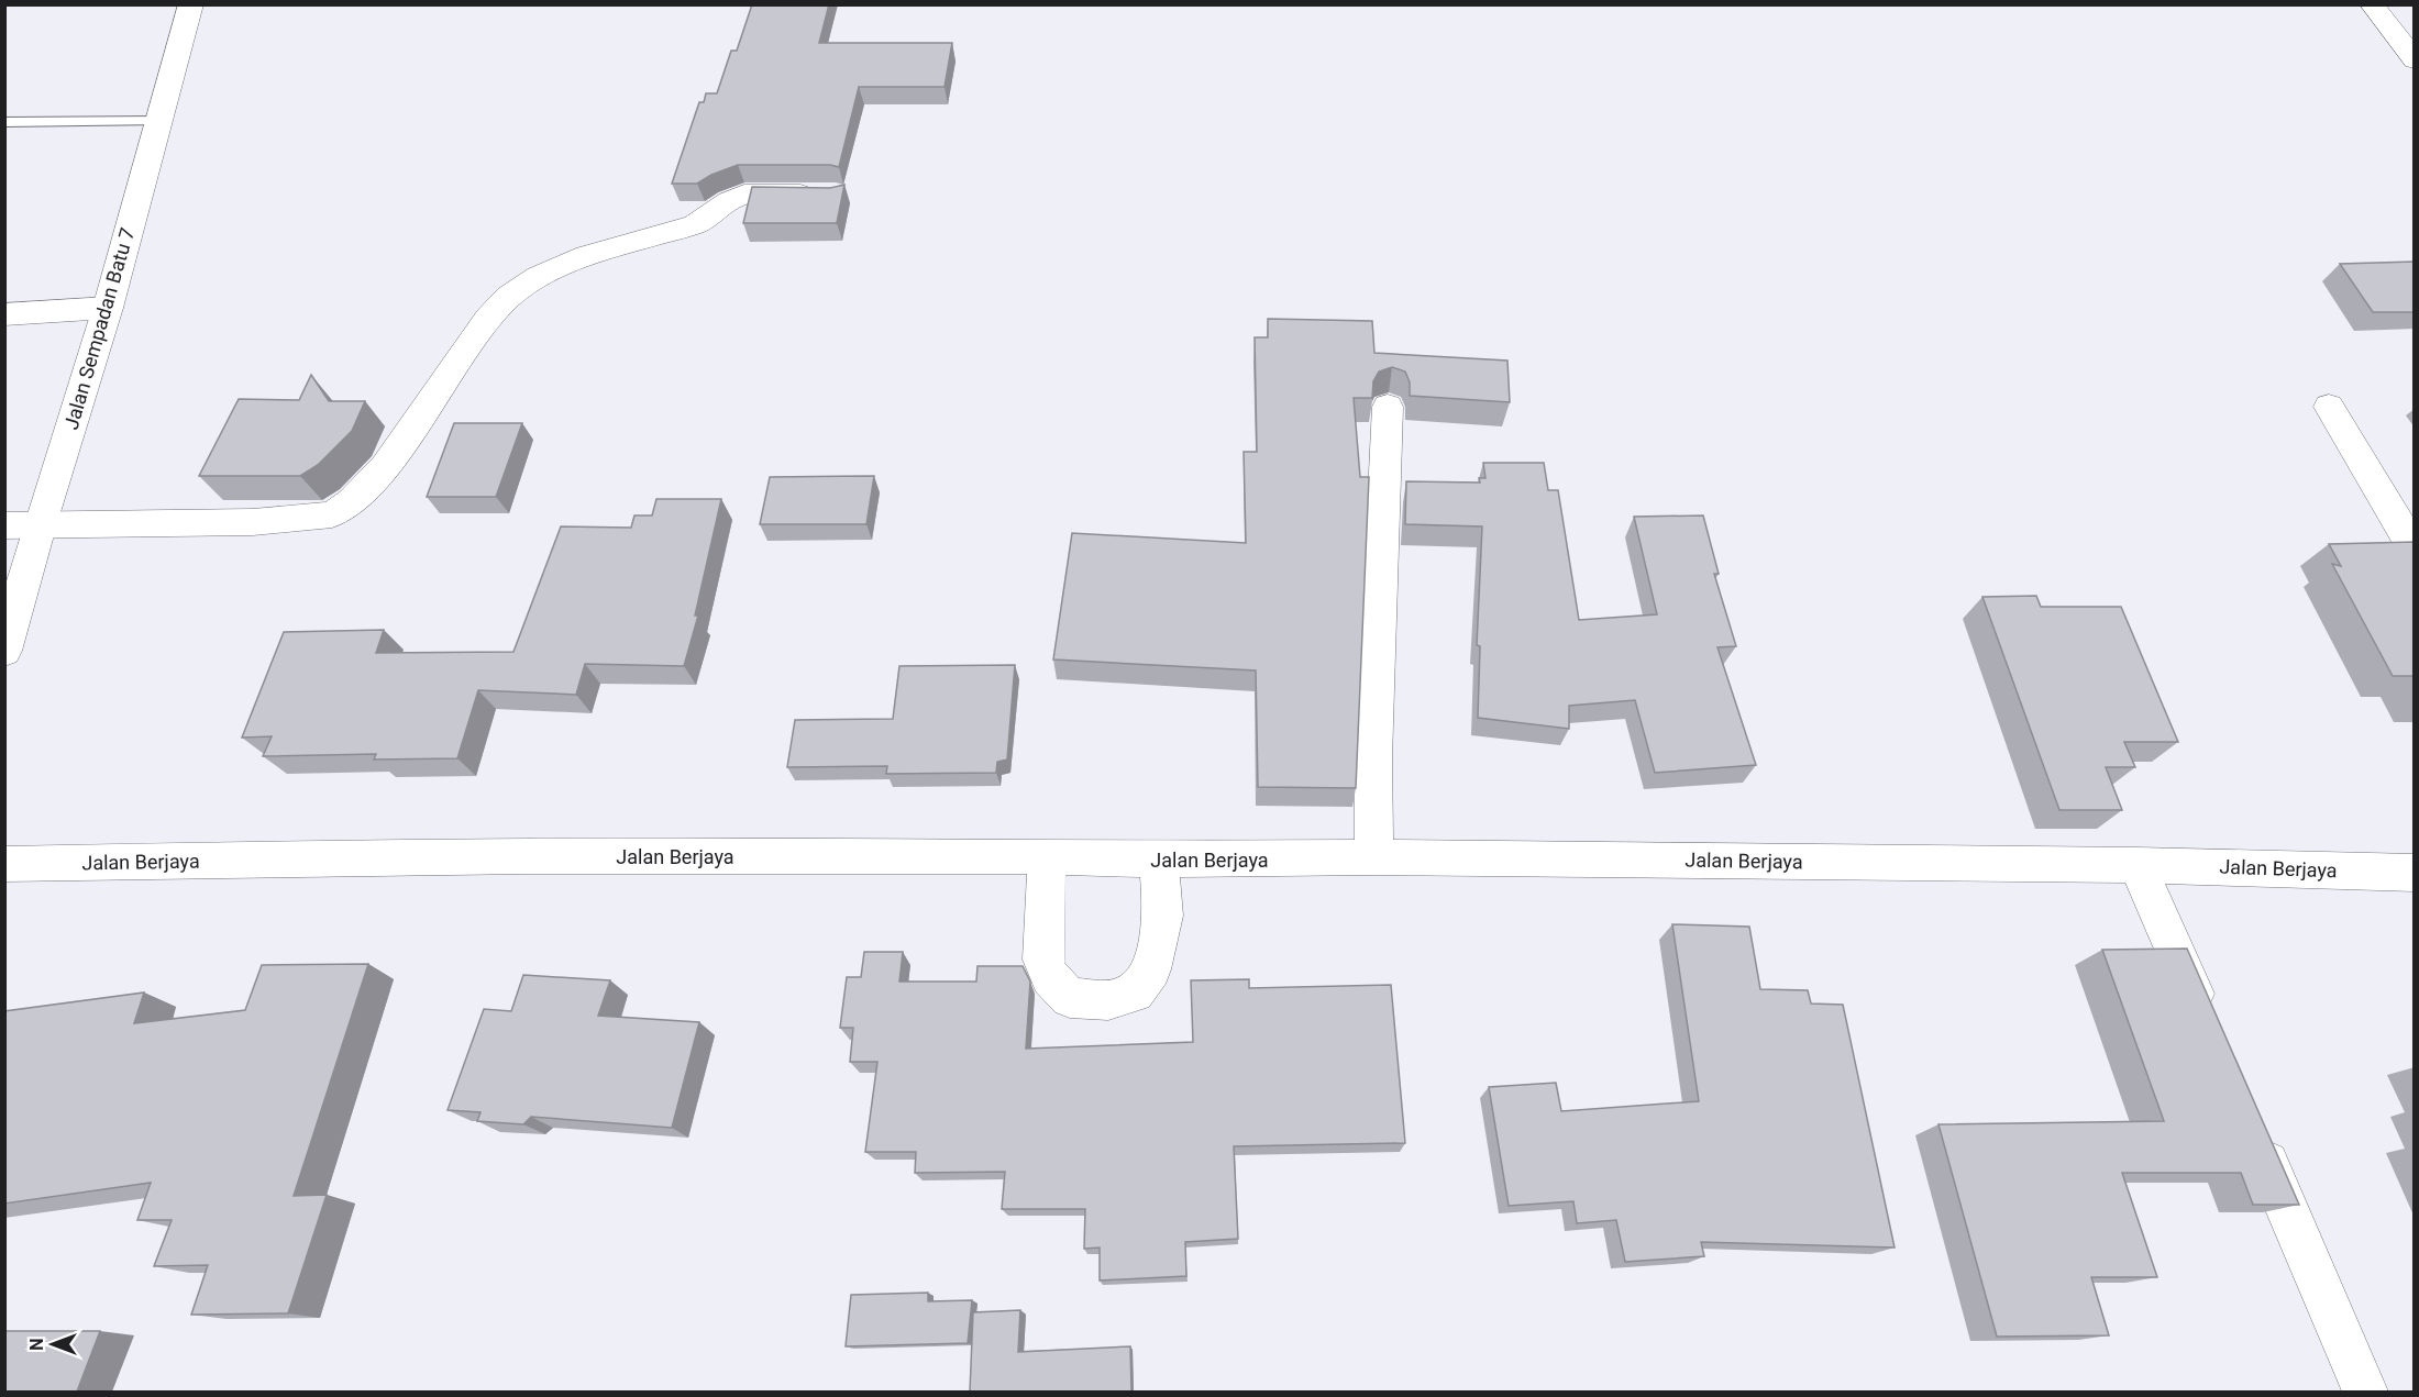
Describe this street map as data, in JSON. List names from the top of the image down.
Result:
{
  "streets": {
    "street": ["Jalan Sempadan Batu 7", "Jalan Berjaya"]
  },
  "north": "left"
}
